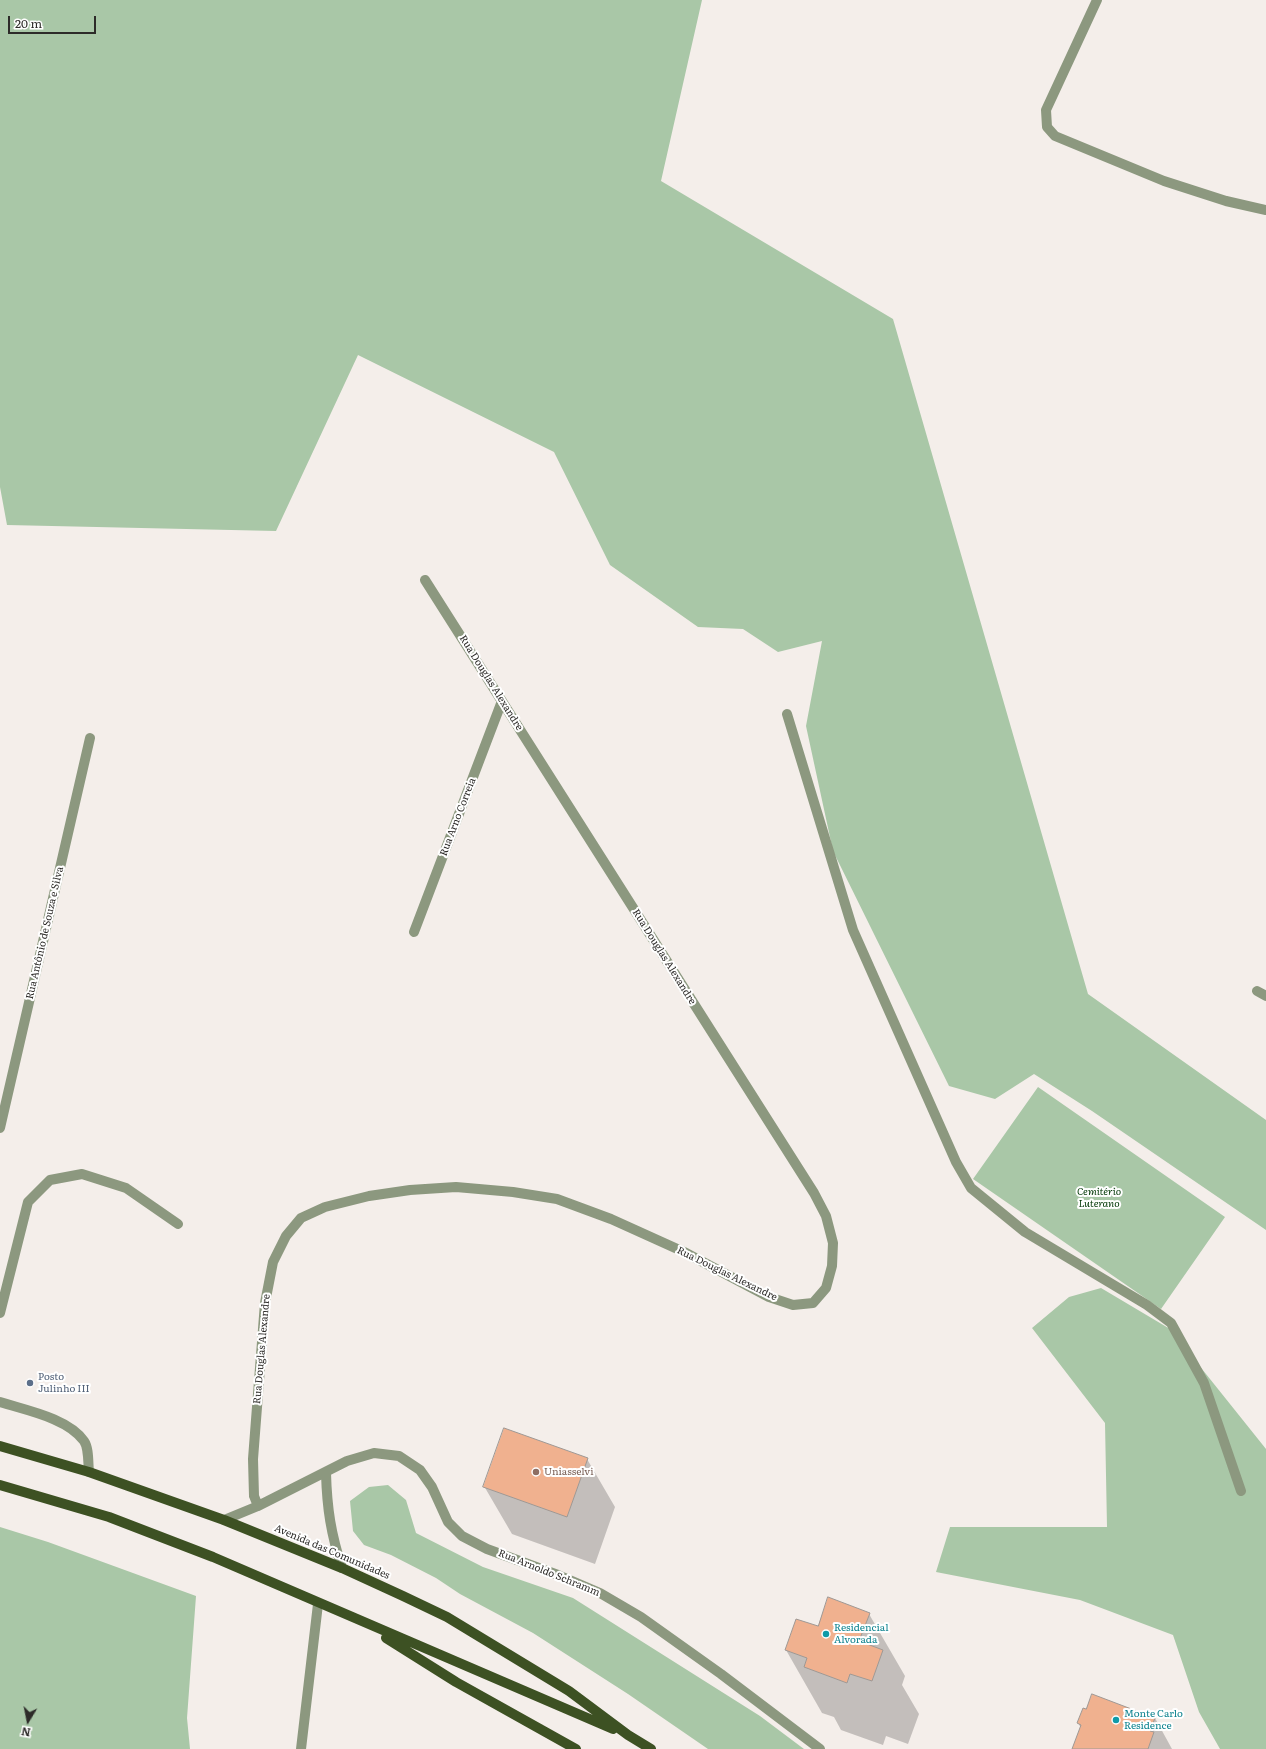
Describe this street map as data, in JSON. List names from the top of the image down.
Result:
{
  "streets": {
    "main road": ["Avenida das Comunidades"],
    "street": [
      "Rua Douglas Alexandre",
      "Rua Arno Correia",
      "Rua Antônio de Souza e Silva",
      "Rua Arnoldo Schramm"
    ]
  },
  "crossings": [
    ["Rua Douglas Alexandre", "Rua Arno Correia"],
    ["Rua Douglas Alexandre", "Rua Arnoldo Schramm"],
    ["Avenida das Comunidades", "Rua Arnoldo Schramm"]
  ],
  "parks": ["Cemitério Luterano"],
  "places": [
    "Posto Julinho III",
    "Uniasselvi",
    "Residencial Alvorada",
    "Monte Carlo Residence"
  ],
  "scale_bar": "20 m",
  "north": "bottom"
}
